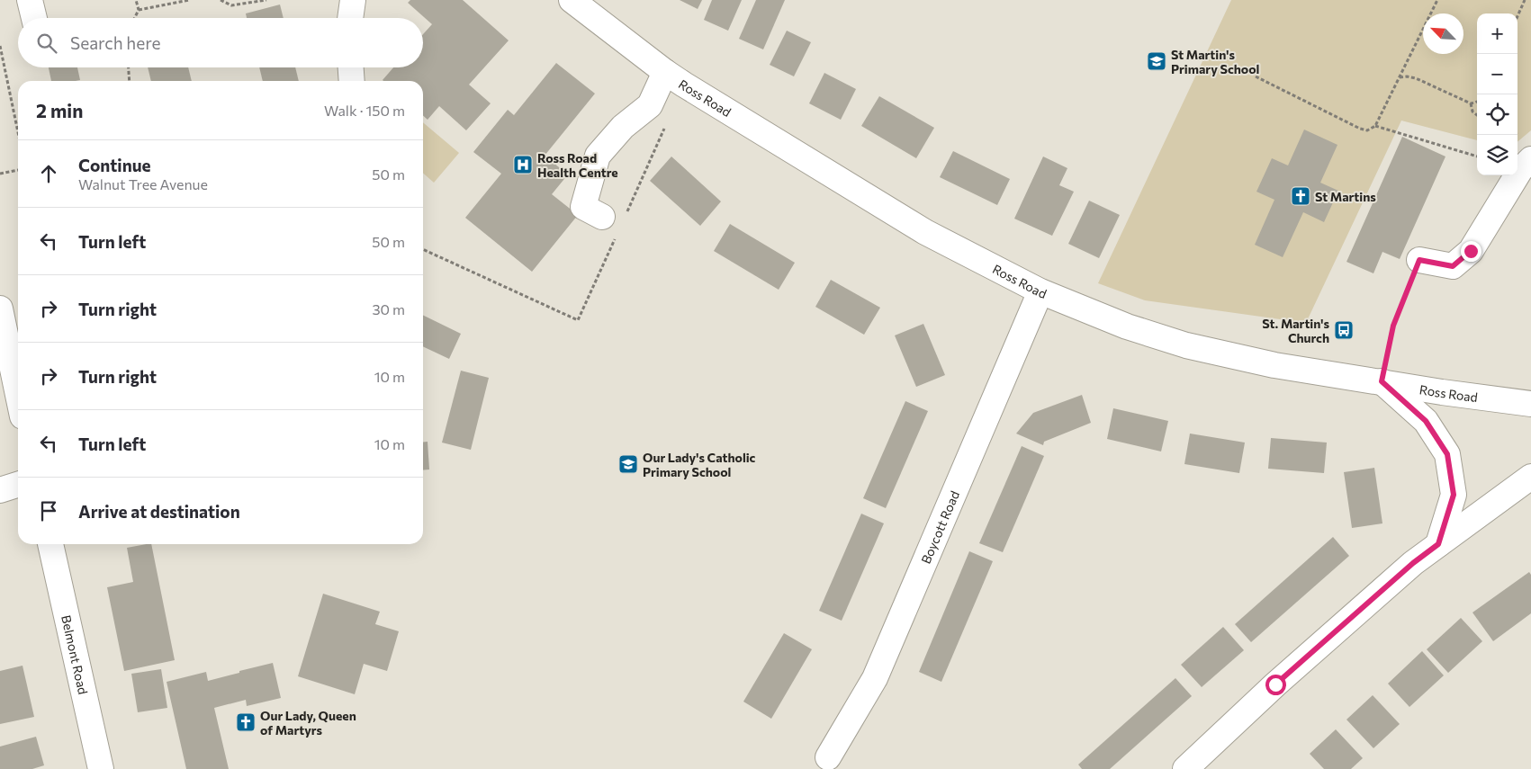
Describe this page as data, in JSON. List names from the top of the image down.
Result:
{
  "streets": {
    "main road": ["Ross Road", "Boycott Road", "Belmont Road"]
  },
  "crossings": [
    ["Ross Road", "Boycott Road"]
  ],
  "places": {
    "school or university": ["St Martin's Primary School", "Our Lady's Catholic Primary School"],
    "hospital": ["Ross Road Health Centre"],
    "church": ["St Martins", "Our Lady, Queen of Martyrs"],
    "bus stop": ["St. Martin's Church"]
  },
  "north": "top left",
  "page": {
    "map_buttons": ["+", "−"],
    "search": "Search here",
    "heading": ["2 min", "Walk · 150 m"],
    "list": [
      ["Continue", "Walnut Tree Avenue", "50 m"],
      ["Turn left", "50 m"],
      ["Turn right", "30 m"],
      ["Turn right", "10 m"],
      ["Turn left", "10 m"],
      "Arrive at destination"
    ]
  }
}
